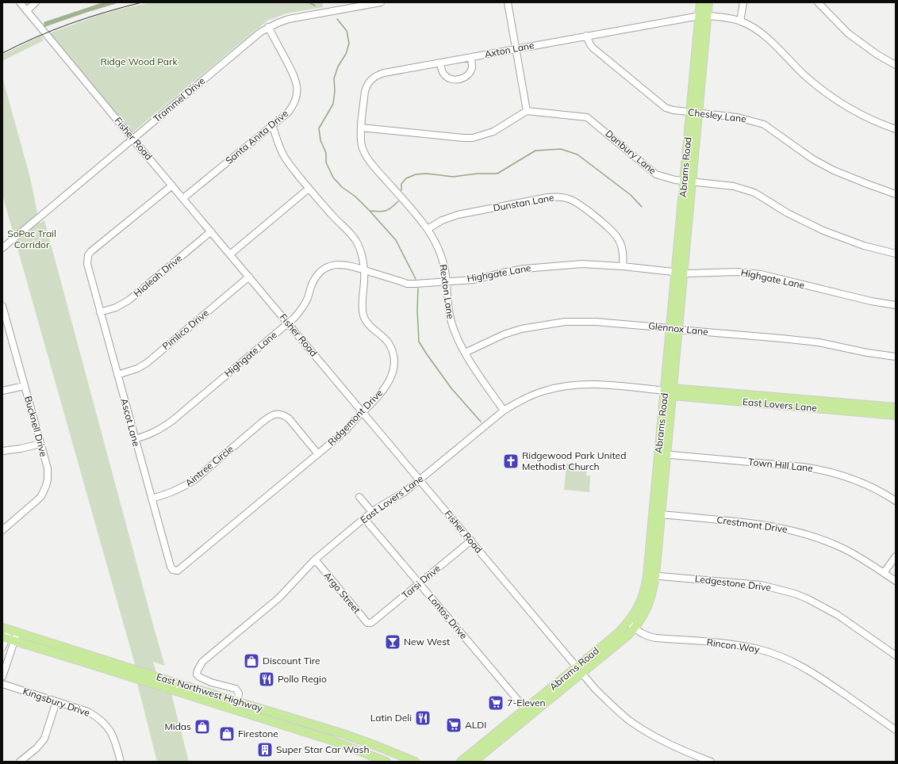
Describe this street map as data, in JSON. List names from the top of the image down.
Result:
{
  "streets": {
    "main road": ["Abrams Road", "East Lovers Lane", "East Northwest Highway"],
    "street": [
      "Axton Lane",
      "Trammel Drive",
      "Chesley Lane",
      "Santa Anita Drive",
      "Fisher Road",
      "Danbury Lane",
      "Dunstan Lane",
      "Highgate Lane",
      "Hialeah Drive",
      "Rexton Lane",
      "Glennox Lane",
      "Pimlico Drive",
      "Ridgemont Drive",
      "Ascot Lane",
      "Bucknell Drive",
      "Town Hill Lane",
      "Aintree Circle",
      "Crestmont Drive",
      "Tarsi Drive",
      "Ledgestone Drive",
      "Argo Street",
      "Lontos Drive",
      "Rincon Way",
      "Kingsbury Drive"
    ]
  },
  "crossings": [
    ["Axton Lane", "Chesley Lane"],
    ["Axton Lane", "Abrams Road"],
    ["Axton Lane", "Rexton Lane"],
    ["Trammel Drive", "Santa Anita Drive"],
    ["Trammel Drive", "Fisher Road"],
    ["Chesley Lane", "Abrams Road"],
    ["Santa Anita Drive", "Fisher Road"],
    ["Santa Anita Drive", "Ridgemont Drive"],
    ["Fisher Road", "Abrams Road"],
    ["Fisher Road", "Highgate Lane"],
    ["Fisher Road", "Hialeah Drive"],
    ["Fisher Road", "Pimlico Drive"],
    ["Fisher Road", "East Lovers Lane"],
    ["Fisher Road", "Ridgemont Drive"],
    ["Fisher Road", "Ascot Lane"],
    ["Fisher Road", "Tarsi Drive"],
    ["Danbury Lane", "Abrams Road"],
    ["Abrams Road", "Highgate Lane"],
    ["Abrams Road", "Glennox Lane"],
    ["Abrams Road", "East Lovers Lane"],
    ["Abrams Road", "Town Hill Lane"],
    ["Abrams Road", "Crestmont Drive"],
    ["Abrams Road", "Ledgestone Drive"],
    ["Abrams Road", "Lontos Drive"],
    ["Abrams Road", "Rincon Way"],
    ["Dunstan Lane", "Highgate Lane"],
    ["Dunstan Lane", "Rexton Lane"],
    ["Highgate Lane", "Rexton Lane"],
    ["Highgate Lane", "Ridgemont Drive"],
    ["Highgate Lane", "Ascot Lane"],
    ["Hialeah Drive", "Ascot Lane"],
    ["Rexton Lane", "Glennox Lane"],
    ["Rexton Lane", "East Lovers Lane"],
    ["Pimlico Drive", "Ascot Lane"],
    ["East Lovers Lane", "Argo Street"],
    ["East Lovers Lane", "Lontos Drive"],
    ["East Lovers Lane", "East Northwest Highway"],
    ["Ridgemont Drive", "Ascot Lane"],
    ["Ridgemont Drive", "Aintree Circle"],
    ["Ascot Lane", "Aintree Circle"],
    ["Tarsi Drive", "Argo Street"],
    ["Tarsi Drive", "Lontos Drive"]
  ],
  "parks": ["Ridge Wood Park", "SoPac Trail Corridor"],
  "places": {
    "church": ["Ridgewood Park United Methodist Church"],
    "bar": ["New West"],
    "shop": ["Discount Tire", "Midas", "Firestone"],
    "restaurant": ["Pollo Regio", "Latin Deli"],
    "supermarket": ["7-Eleven", "ALDI"],
    "building": ["Super Star Car Wash"]
  }
}
